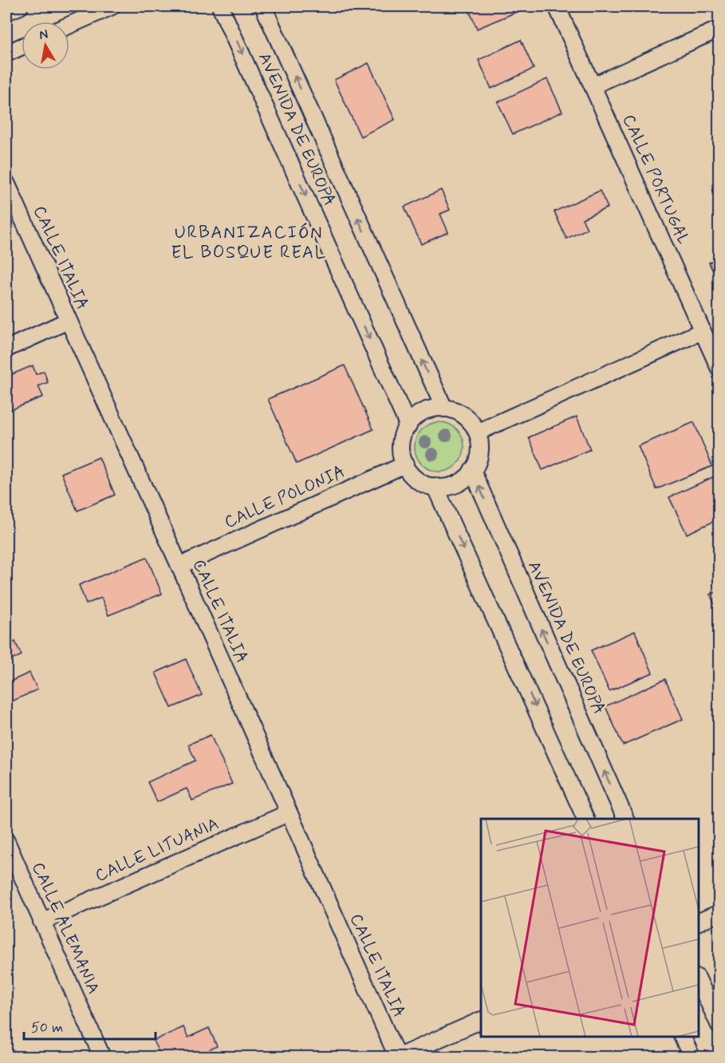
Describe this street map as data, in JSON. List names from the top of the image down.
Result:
{
  "streets": {
    "street": [
      "AVENIDA DE EUROPA",
      "CALLE PORTUGAL",
      "CALLE ITALIA",
      "CALLE POLONIA",
      "CALLE LITUANIA",
      "CALLE ALEMANIA"
    ]
  },
  "crossings": [
    ["AVENIDA DE EUROPA", "CALLE POLONIA"],
    ["CALLE ITALIA", "CALLE POLONIA"],
    ["CALLE ITALIA", "CALLE LITUANIA"],
    ["CALLE LITUANIA", "CALLE ALEMANIA"]
  ],
  "districts": ["URBANIZACIÓN EL BOSQUE REAL"],
  "scale_bar": "50 m",
  "north": "top"
}
